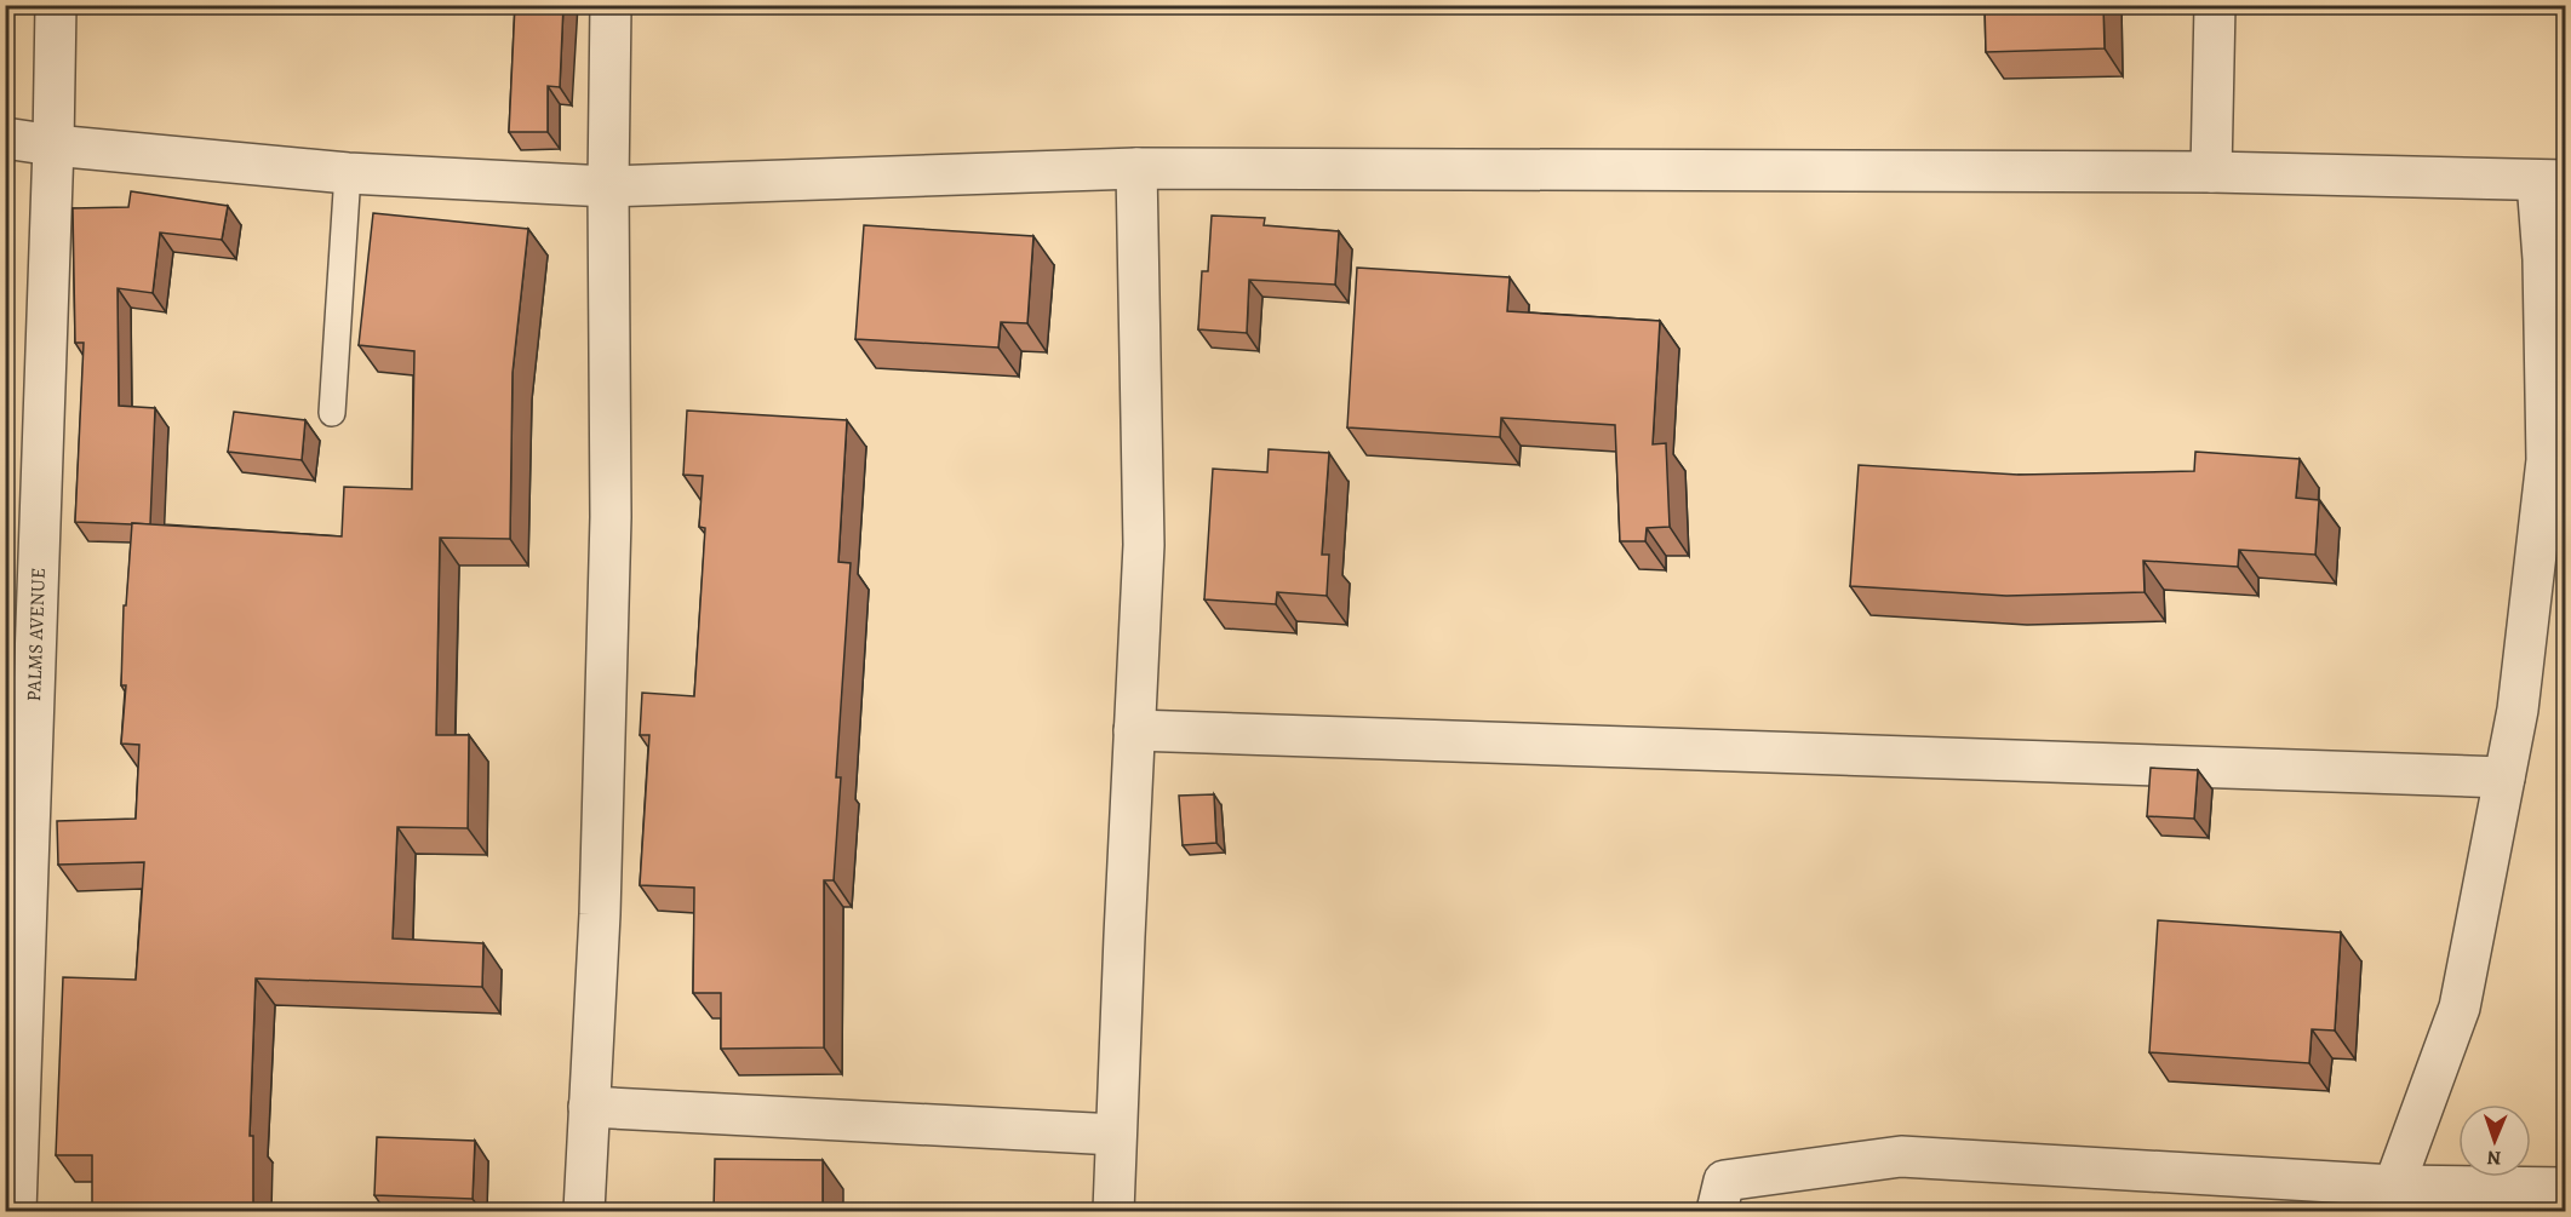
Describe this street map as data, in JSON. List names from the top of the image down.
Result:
{
  "streets": {
    "street": ["PALMS AVENUE"]
  },
  "north": "bottom"
}
